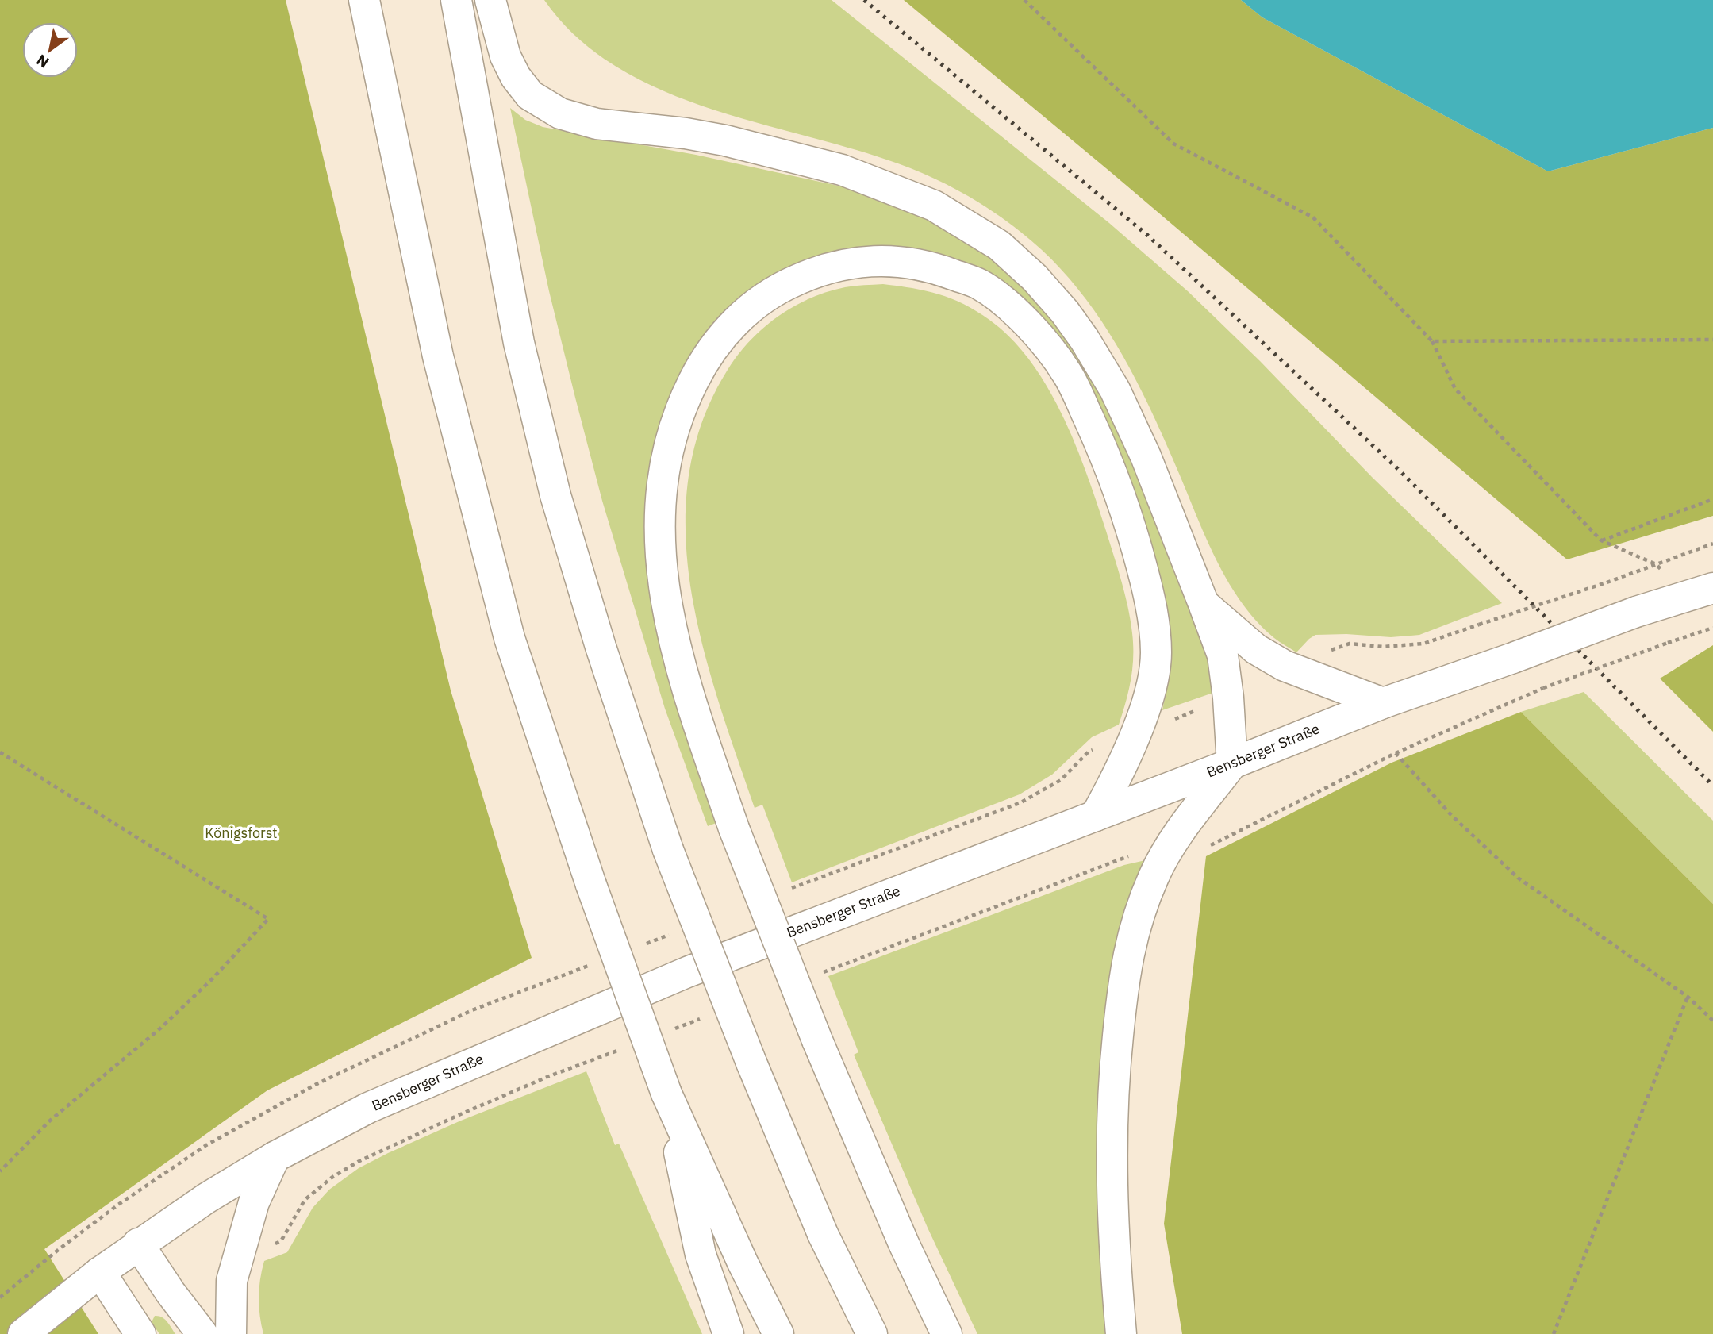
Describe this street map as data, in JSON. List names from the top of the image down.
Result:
{
  "streets": {
    "main road": ["Bensberger Straße"]
  },
  "parks": ["Königsforst"],
  "north": "bottom left"
}
